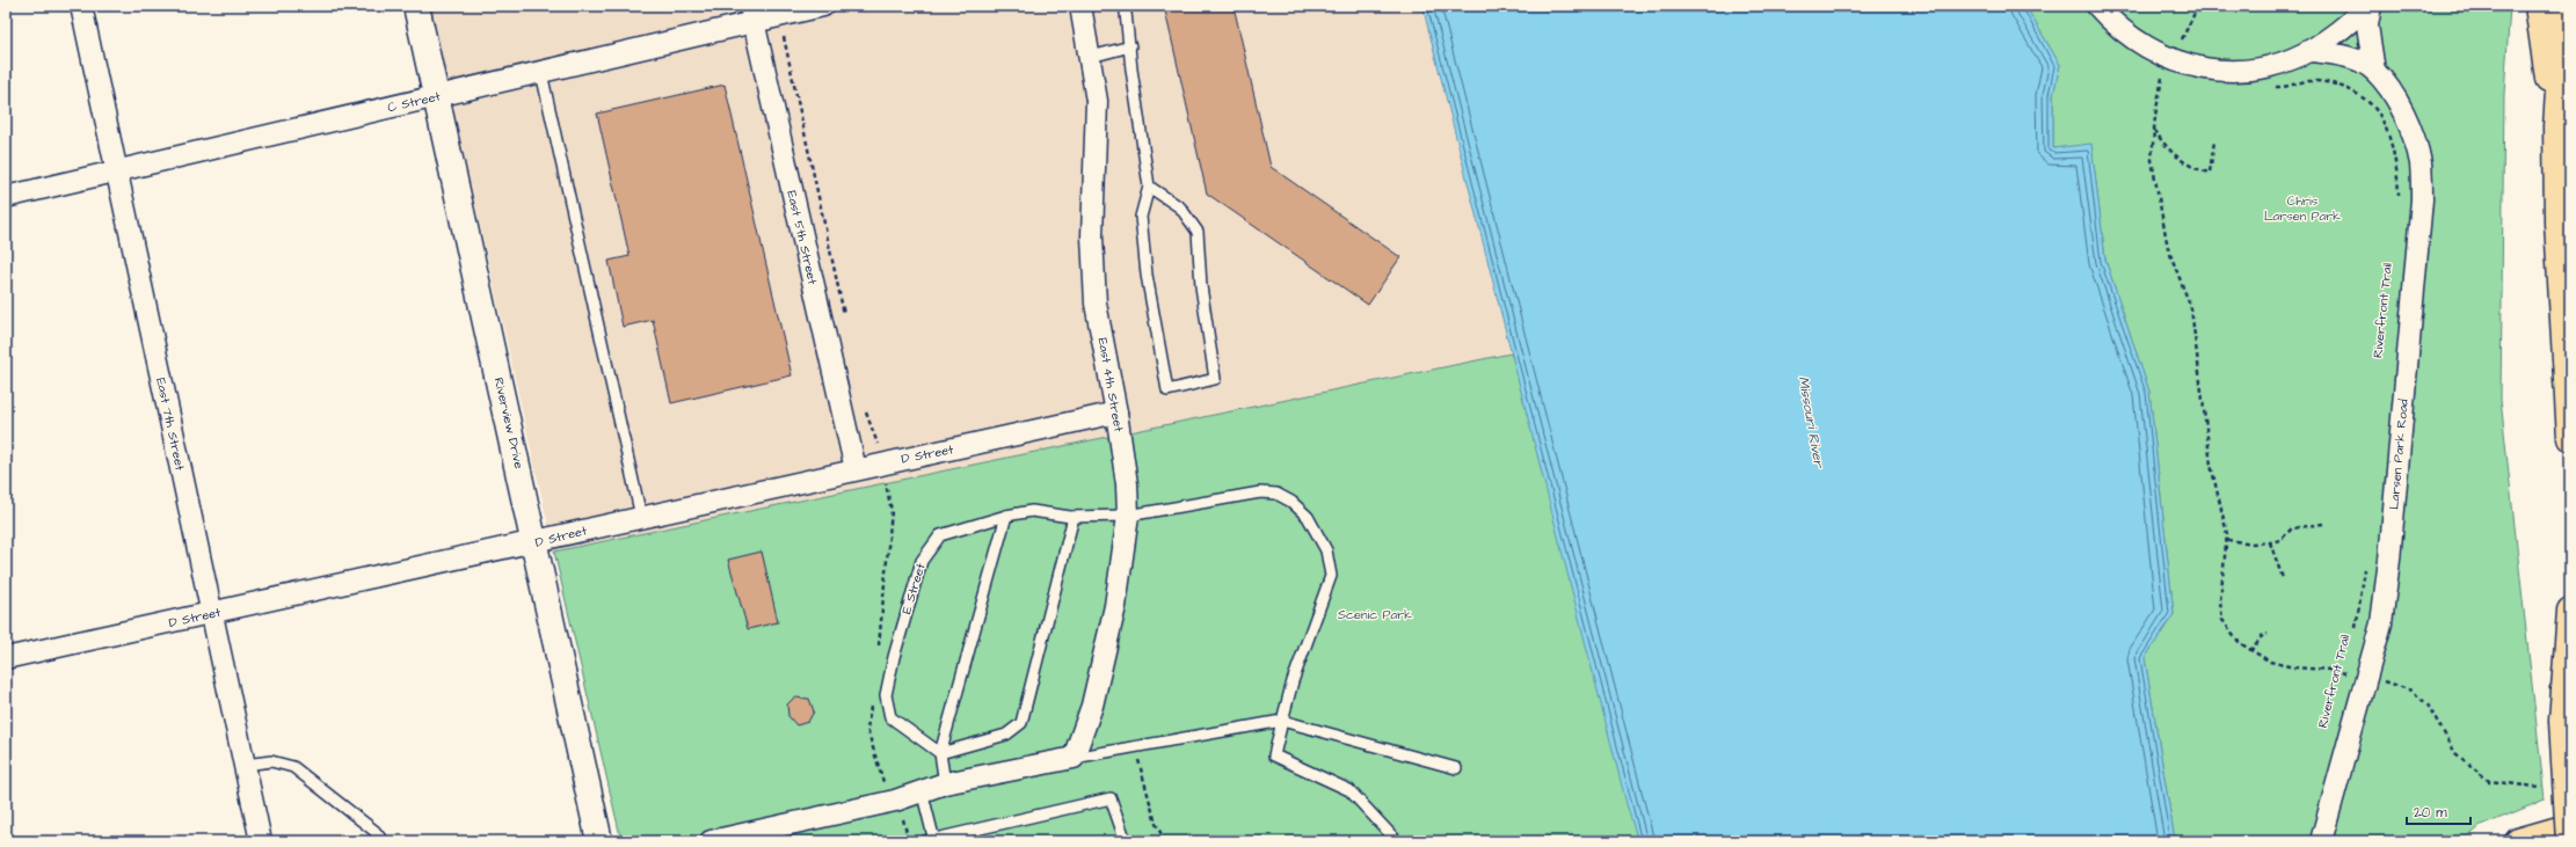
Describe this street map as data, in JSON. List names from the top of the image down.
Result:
{
  "streets": {
    "main road": ["Riverview Drive"],
    "street": [
      "C Street",
      "East 5th Street",
      "East 4th Street",
      "East 7th Street",
      "D Street",
      "Larsen Park Road"
    ],
    "lane": ["E Street"],
    "path": ["Riverfront Trail"]
  },
  "crossings": [
    ["C Street", "East 5th Street"],
    ["C Street", "Riverview Drive"],
    ["C Street", "East 7th Street"],
    ["East 5th Street", "D Street"],
    ["East 4th Street", "D Street"],
    ["East 4th Street", "E Street"],
    ["Riverview Drive", "D Street"],
    ["East 7th Street", "D Street"]
  ],
  "water": ["Missouri River"],
  "parks": ["Chris Larsen Park", "Scenic Park"],
  "scale_bar": "20 m"
}
